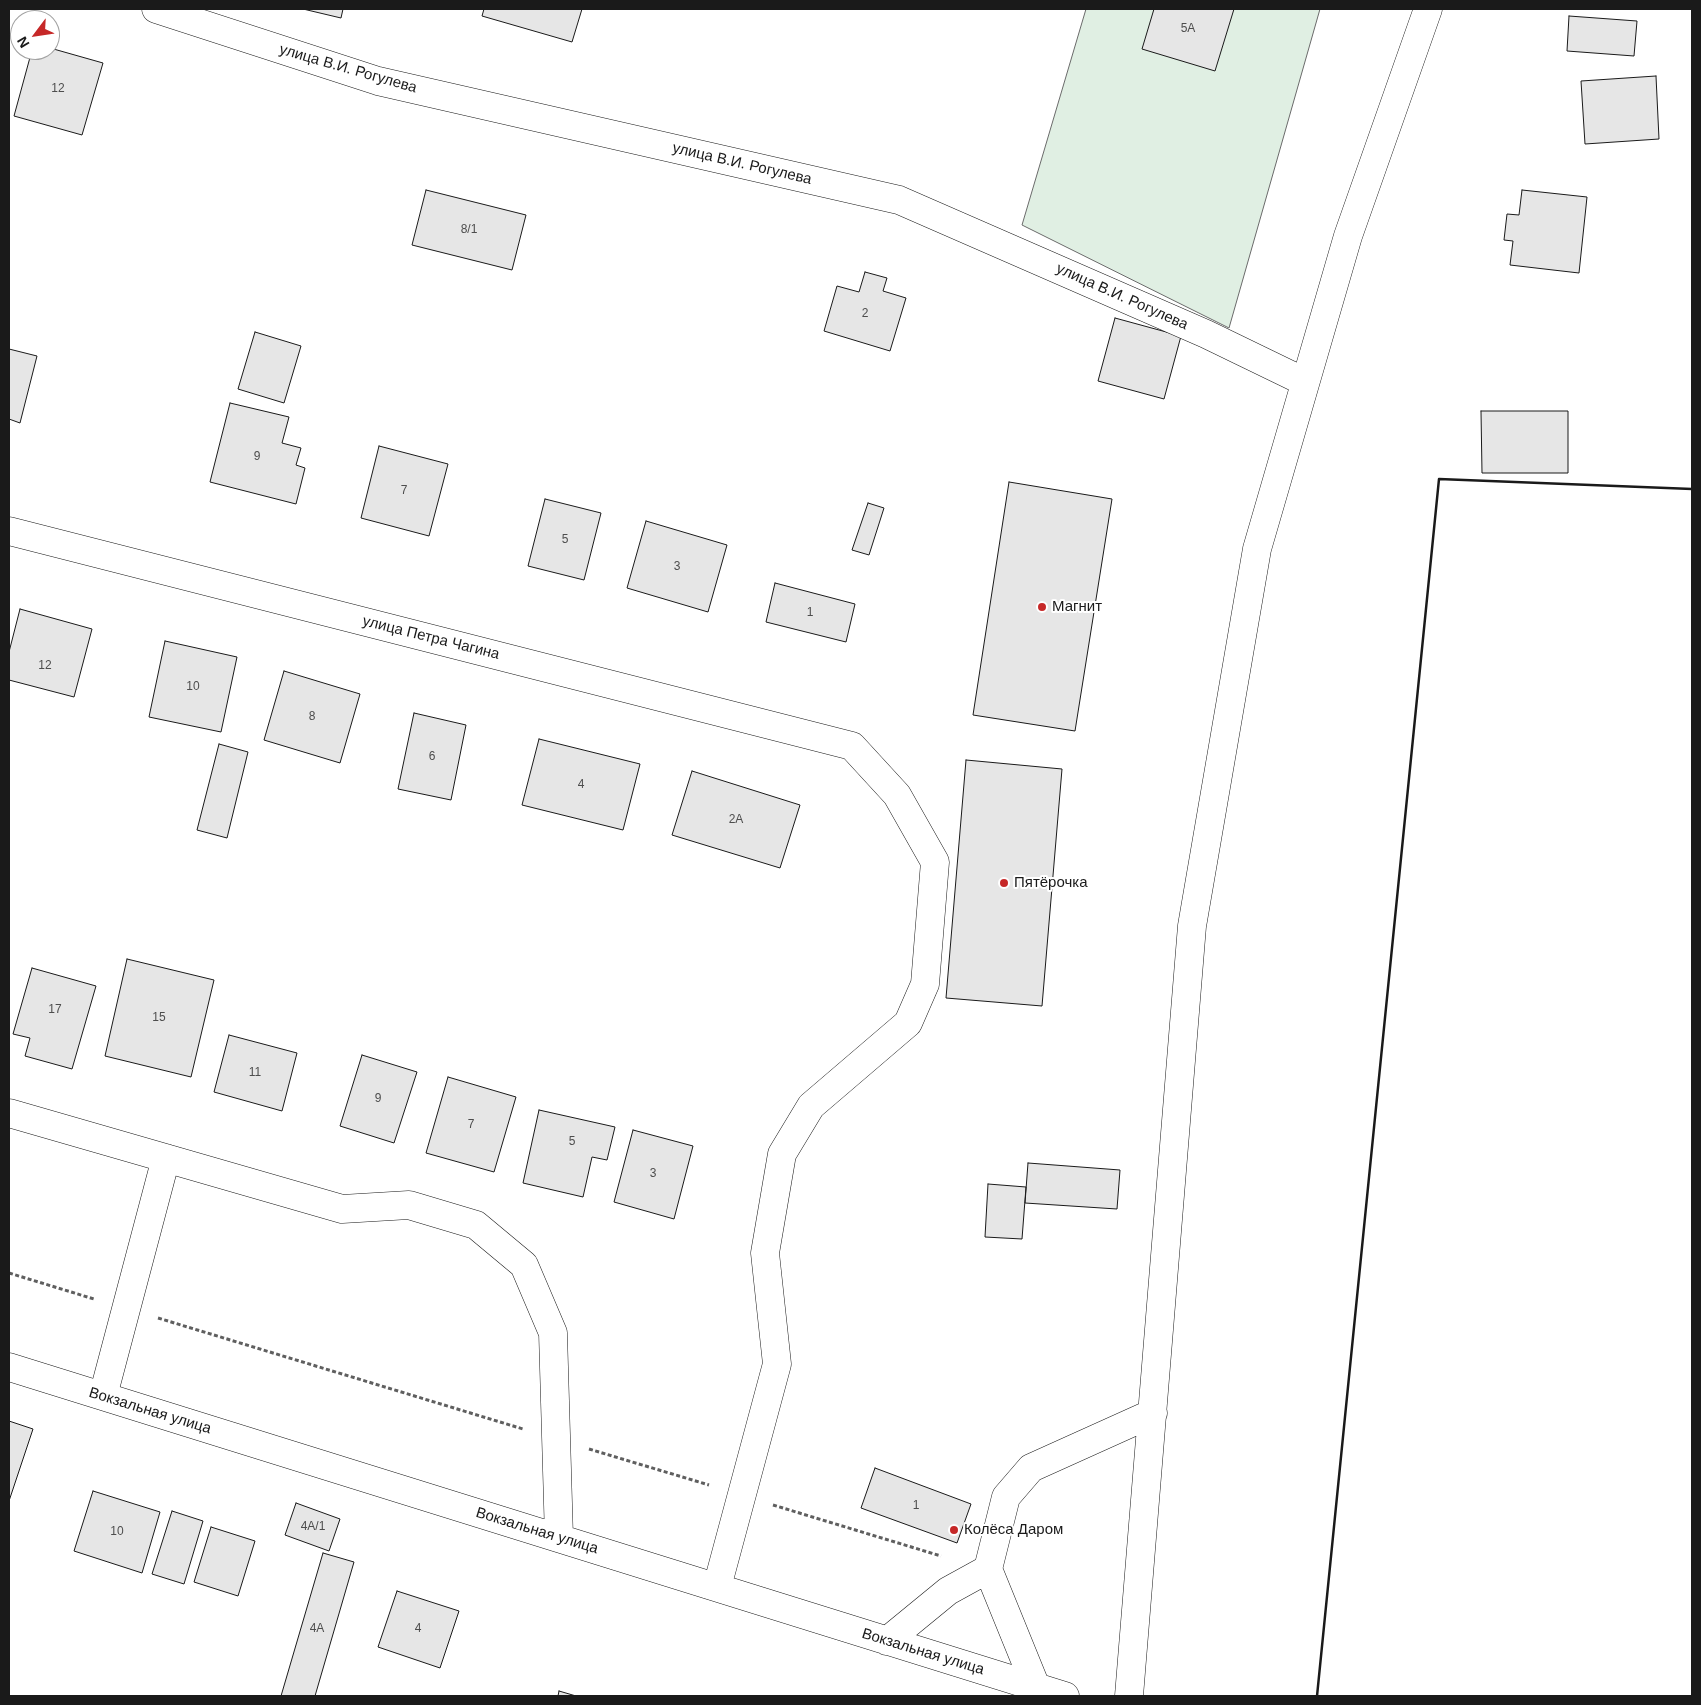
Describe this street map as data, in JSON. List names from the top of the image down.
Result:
{
  "streets": {
    "street": ["улица В.И. Рогулева", "улица Петра Чагина", "Вокзальная улица"]
  },
  "places": ["Магнит", "Пятёрочка", "Колёса Даром"],
  "house_numbers": [
    "5А",
    "12",
    "8/1",
    "2",
    "9",
    "7",
    "5",
    "3",
    "1",
    "12",
    "10",
    "8",
    "6",
    "4",
    "2А",
    "17",
    "15",
    "11",
    "9",
    "7",
    "5",
    "3",
    "1",
    "4А/1",
    "10",
    "4А",
    "4"
  ],
  "north": "bottom left"
}
